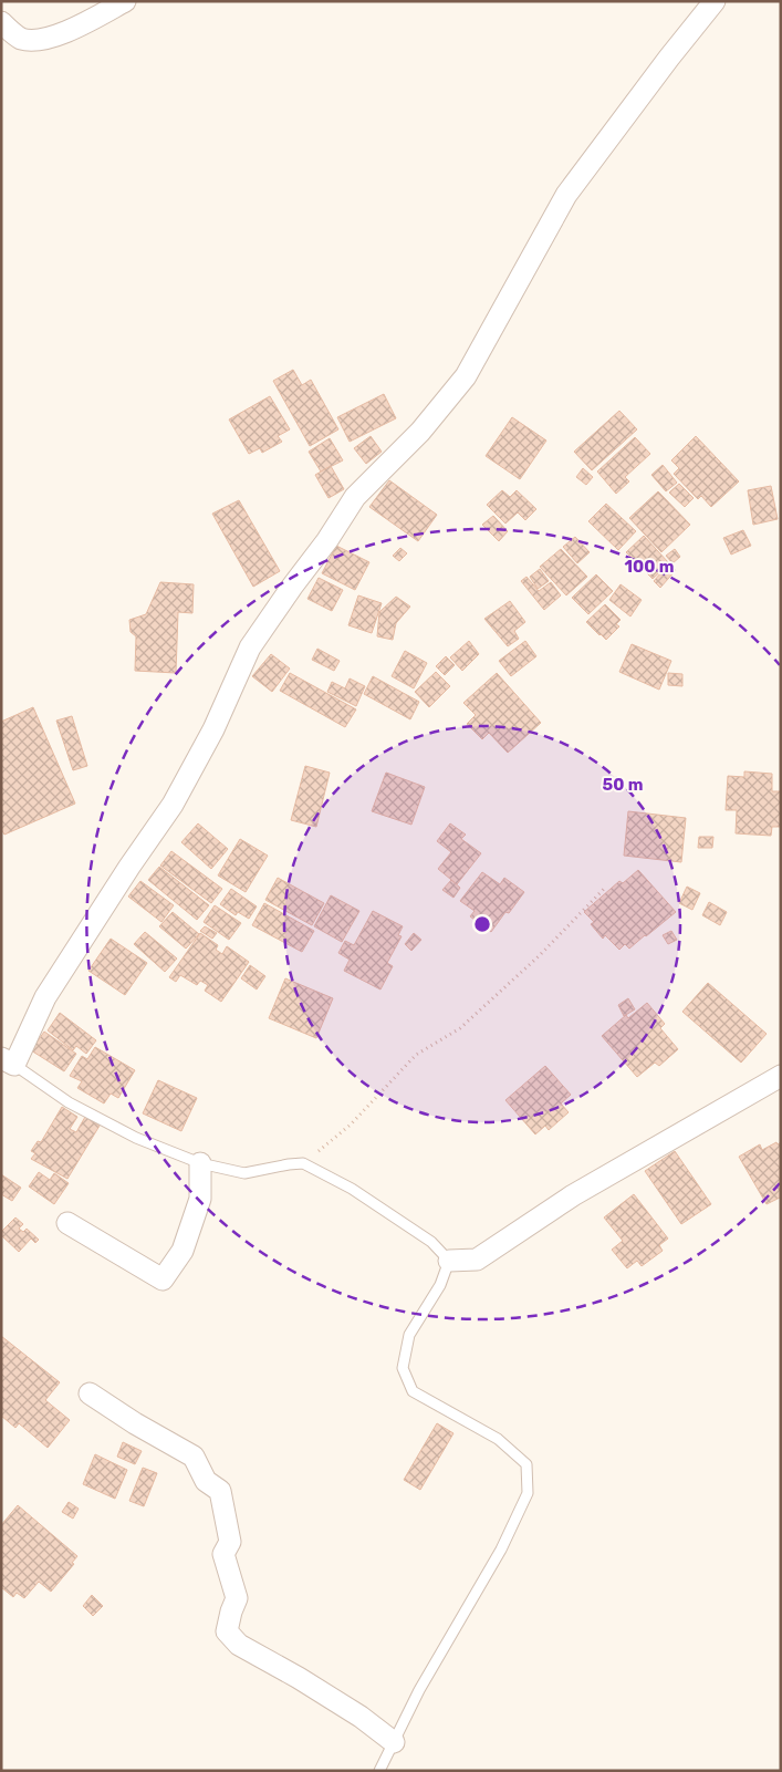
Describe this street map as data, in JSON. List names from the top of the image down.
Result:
{
  "rings": ["100 m", "50 m"]
}
